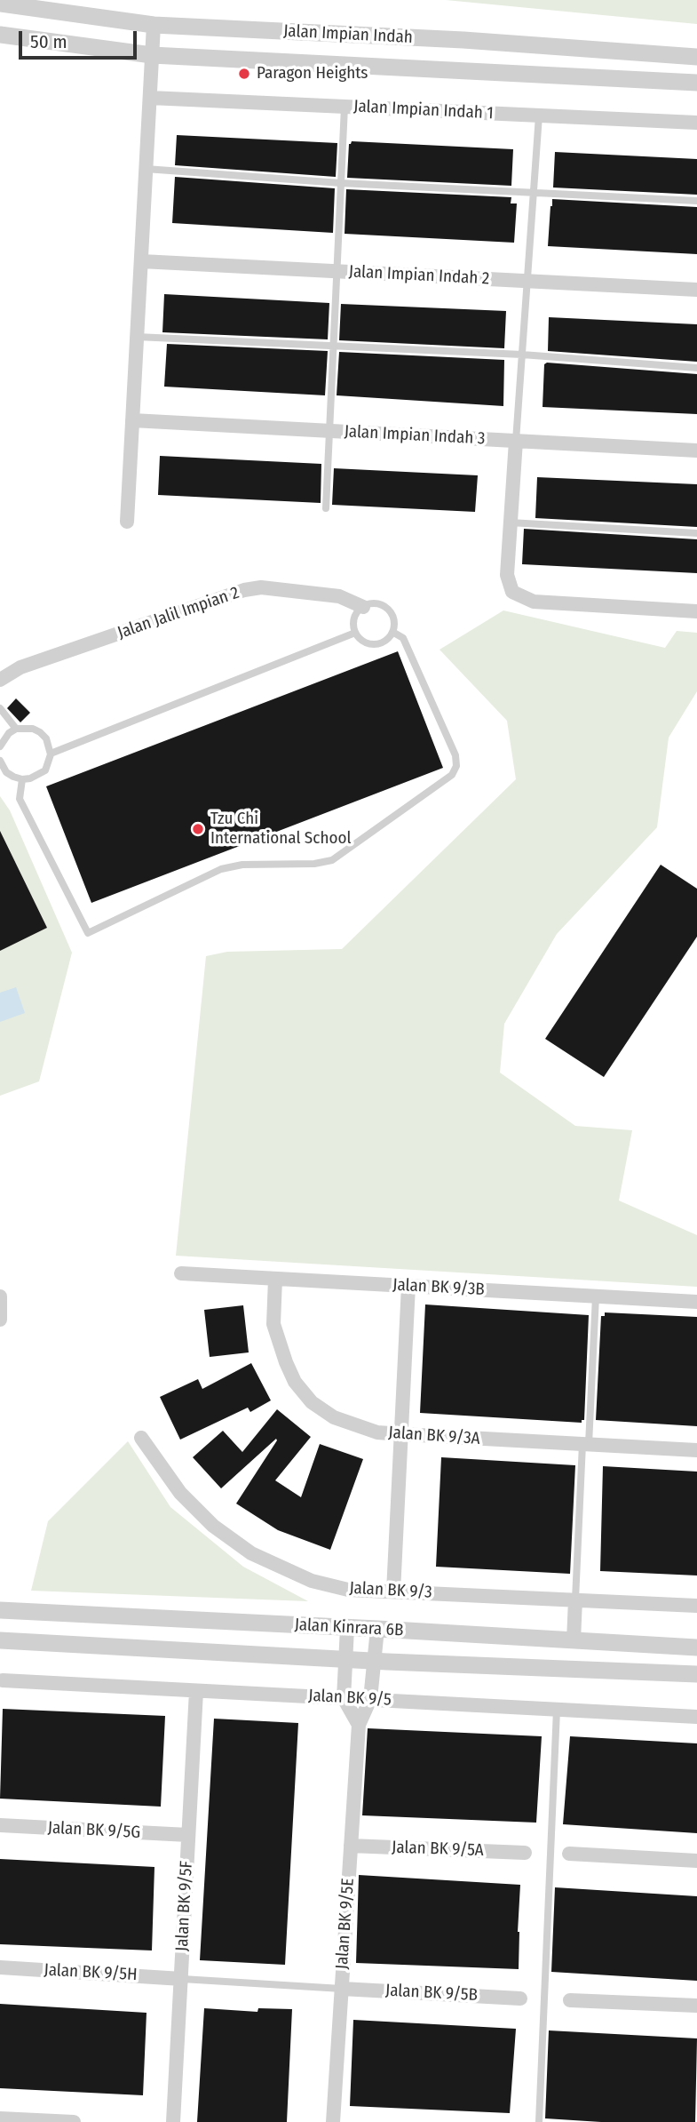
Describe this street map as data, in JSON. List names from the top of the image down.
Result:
{
  "streets": {
    "street": [
      "Jalan Impian Indah",
      "Jalan Impian Indah 1",
      "Jalan Impian Indah 2",
      "Jalan Impian Indah 3",
      "Jalan Jalil Impian 2",
      "Jalan BK 9/3B",
      "Jalan BK 9/3A",
      "Jalan BK 9/3",
      "Jalan Kinrara 6B",
      "Jalan BK 9/5",
      "Jalan BK 9/5G",
      "Jalan BK 9/5A",
      "Jalan BK 9/5F",
      "Jalan BK 9/5E",
      "Jalan BK 9/5H",
      "Jalan BK 9/5B"
    ]
  },
  "crossings": [
    ["Jalan BK 9/3B", "Jalan BK 9/3A"],
    ["Jalan Kinrara 6B", "Jalan BK 9/5E"],
    ["Jalan BK 9/5", "Jalan BK 9/5F"],
    ["Jalan BK 9/5", "Jalan BK 9/5E"],
    ["Jalan BK 9/5G", "Jalan BK 9/5F"],
    ["Jalan BK 9/5A", "Jalan BK 9/5E"],
    ["Jalan BK 9/5F", "Jalan BK 9/5H"],
    ["Jalan BK 9/5E", "Jalan BK 9/5B"]
  ],
  "places": ["Paragon Heights", "Tzu Chi International School"],
  "scale_bar": "50 m"
}
